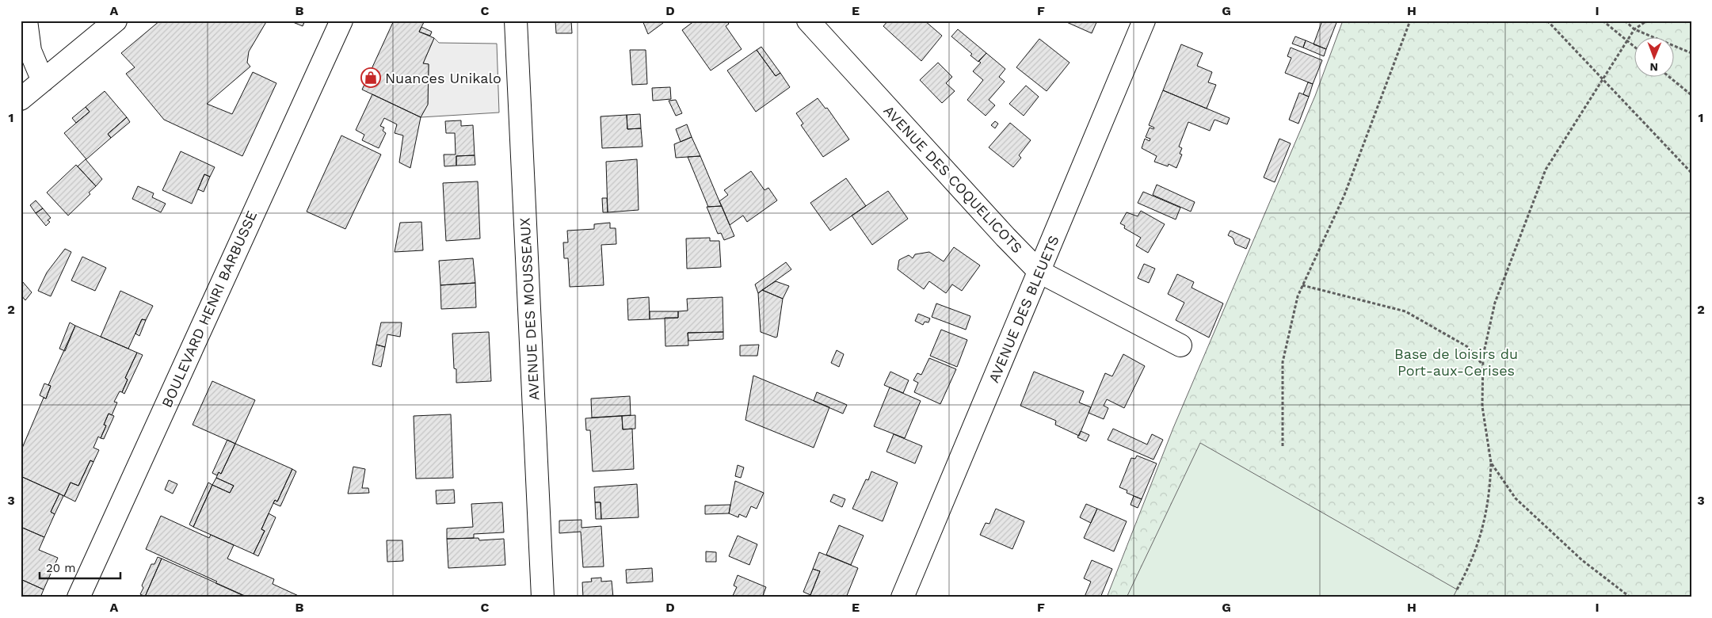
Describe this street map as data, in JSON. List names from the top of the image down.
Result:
{
  "streets": {
    "street": [
      "AVENUE DES COQUELICOTS",
      "BOULEVARD HENRI BARBUSSE",
      "AVENUE DES MOUSSEAUX",
      "AVENUE DES BLEUETS"
    ]
  },
  "crossings": [
    ["AVENUE DES COQUELICOTS", "AVENUE DES BLEUETS"]
  ],
  "parks": ["Base de loisirs du Port-aux-Cerises"],
  "places": {
    "shop": ["Nuances Unikalo"]
  },
  "scale_bar": "20 m",
  "north": "bottom",
  "grid": {
    "columns": [
      "A",
      "B",
      "C",
      "D",
      "E",
      "F",
      "G",
      "H",
      "I"
    ],
    "rows": ["1", "2", "3"]
  }
}
